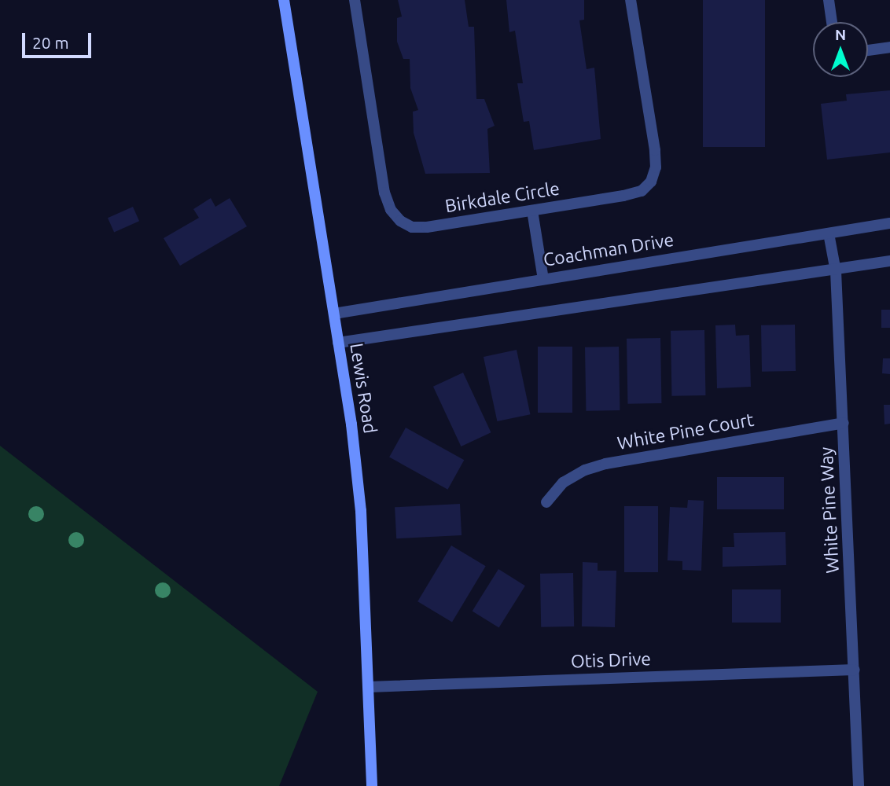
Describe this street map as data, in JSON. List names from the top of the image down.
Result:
{
  "streets": {
    "street": [
      "Birkdale Circle",
      "Coachman Drive",
      "Lewis Road",
      "White Pine Court",
      "White Pine Way",
      "Otis Drive"
    ]
  },
  "crossings": [
    ["Coachman Drive", "Lewis Road"],
    ["Coachman Drive", "White Pine Way"],
    ["Lewis Road", "Otis Drive"],
    ["White Pine Court", "White Pine Way"],
    ["White Pine Way", "Otis Drive"]
  ],
  "scale_bar": "20 m",
  "north": "top"
}
